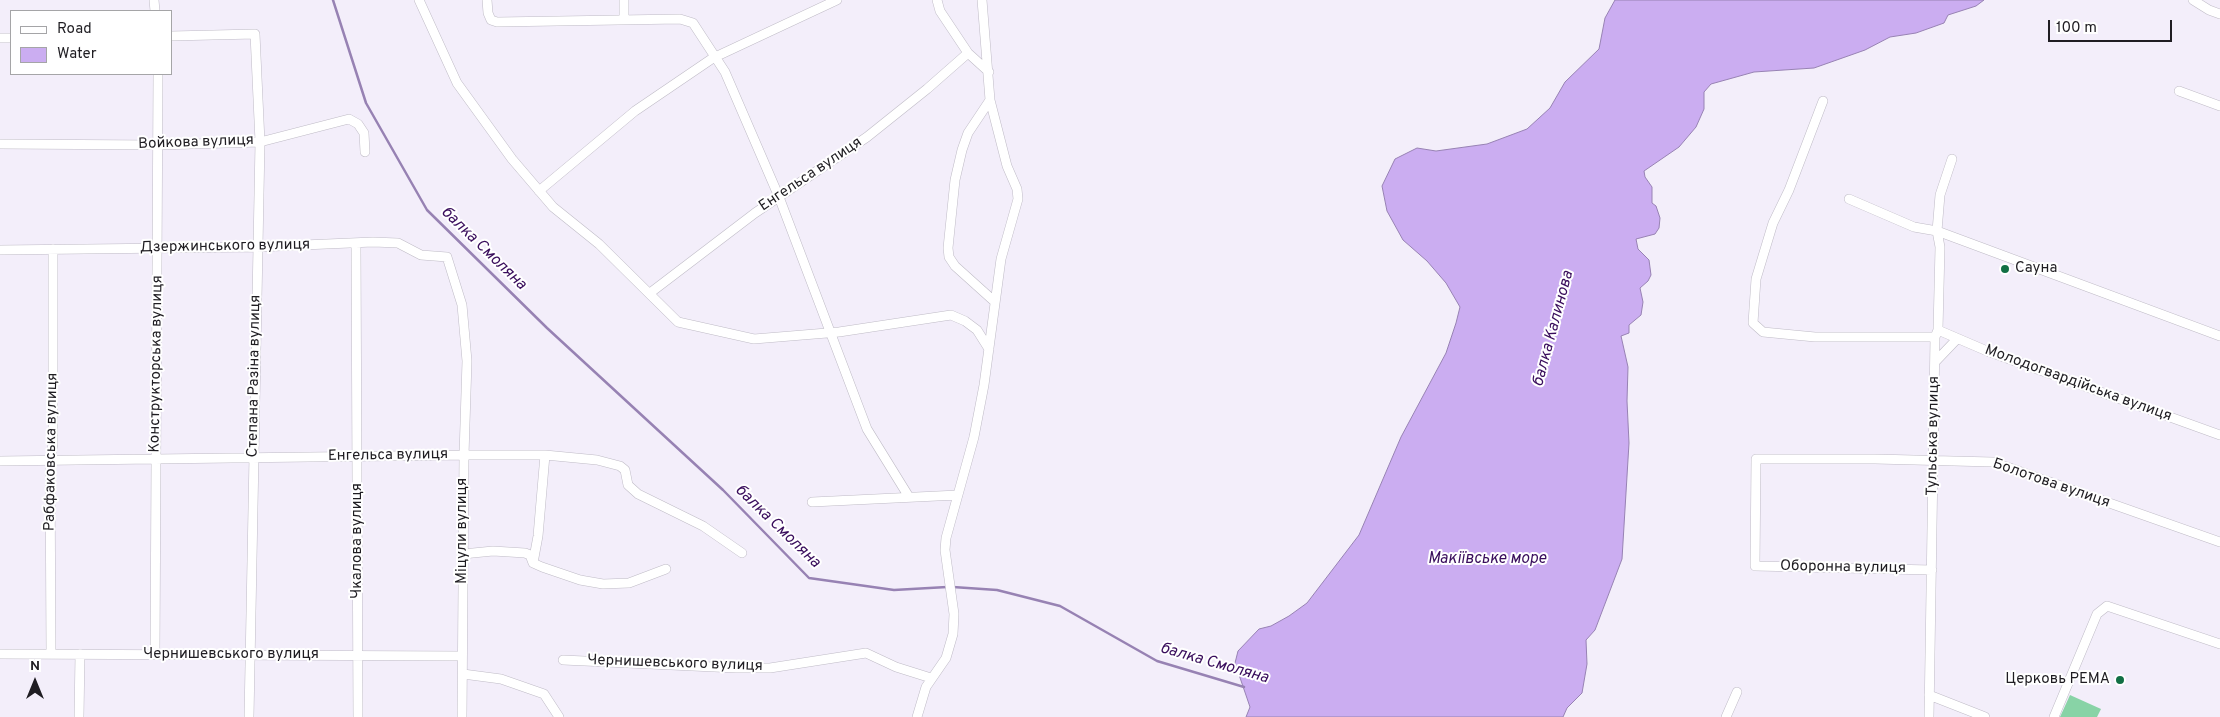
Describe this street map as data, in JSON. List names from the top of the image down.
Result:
{
  "streets": {
    "street": [
      "Войкова вулиця",
      "Енгельса вулиця",
      "Дзержинського вулиця",
      "Конструкторська вулиця",
      "Степана Разіна вулиця",
      "Молодогвардійська вулиця",
      "Тульська вулиця",
      "Рабфаковська вулиця",
      "Болотова вулиця",
      "Міцули вулиця",
      "Чкалова вулиця",
      "Оборонна вулиця",
      "Чернишевського вулиця"
    ]
  },
  "crossings": [
    ["Войкова вулиця", "Конструкторська вулиця"],
    ["Войкова вулиця", "Степана Разіна вулиця"],
    ["Енгельса вулиця", "Конструкторська вулиця"],
    ["Енгельса вулиця", "Степана Разіна вулиця"],
    ["Енгельса вулиця", "Рабфаковська вулиця"],
    ["Енгельса вулиця", "Міцули вулиця"],
    ["Енгельса вулиця", "Чкалова вулиця"],
    ["Дзержинського вулиця", "Конструкторська вулиця"],
    ["Дзержинського вулиця", "Степана Разіна вулиця"],
    ["Дзержинського вулиця", "Рабфаковська вулиця"],
    ["Дзержинського вулиця", "Міцули вулиця"],
    ["Дзержинського вулиця", "Чкалова вулиця"],
    ["Конструкторська вулиця", "Чернишевського вулиця"],
    ["Степана Разіна вулиця", "Чернишевського вулиця"],
    ["Молодогвардійська вулиця", "Тульська вулиця"],
    ["Тульська вулиця", "Болотова вулиця"],
    ["Тульська вулиця", "Оборонна вулиця"],
    ["Рабфаковська вулиця", "Чернишевського вулиця"],
    ["Болотова вулиця", "Оборонна вулиця"],
    ["Міцули вулиця", "Чернишевського вулиця"],
    ["Чкалова вулиця", "Чернишевського вулиця"]
  ],
  "water": ["балка Смоляна", "балка Калинова", "Макіївське море"],
  "places": ["Сауна", "Церковь РЕМА"],
  "legend": ["Road", "Water"],
  "scale_bar": "100 m",
  "north": "top"
}
